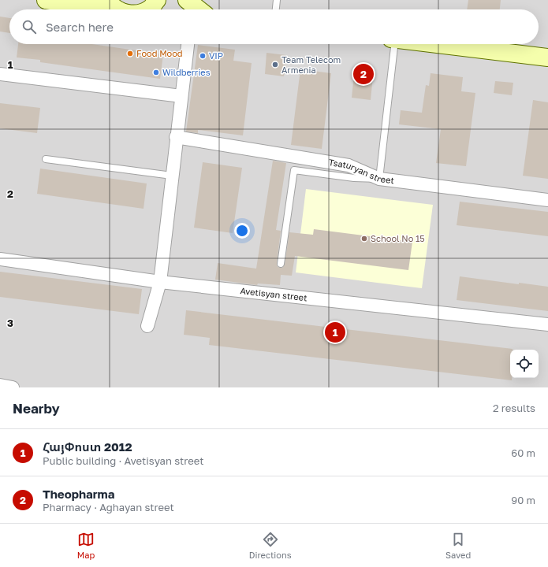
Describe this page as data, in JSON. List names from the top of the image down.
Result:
{
  "streets": {
    "street": ["Tsaturyan street", "Avetisyan street"]
  },
  "places": [
    "Food Mood",
    "VIP",
    "Team Telecom Armenia",
    "Wildberries",
    "School No 15"
  ],
  "page": {
    "search": "Search here",
    "pins": ["2", "1"],
    "heading": ["Nearby", "2 results"],
    "list": [
      {
        "mark": "1",
        "name": "ՀայՓոստ 2012",
        "note": "Public building · Avetisyan street",
        "value": "60 m"
      },
      {
        "mark": "2",
        "name": "Theopharma",
        "note": "Pharmacy · Aghayan street",
        "value": "90 m"
      }
    ],
    "nav": ["Map", "Directions", "Saved"]
  },
  "grid": {
    "rows": ["1", "2", "3"]
  }
}
